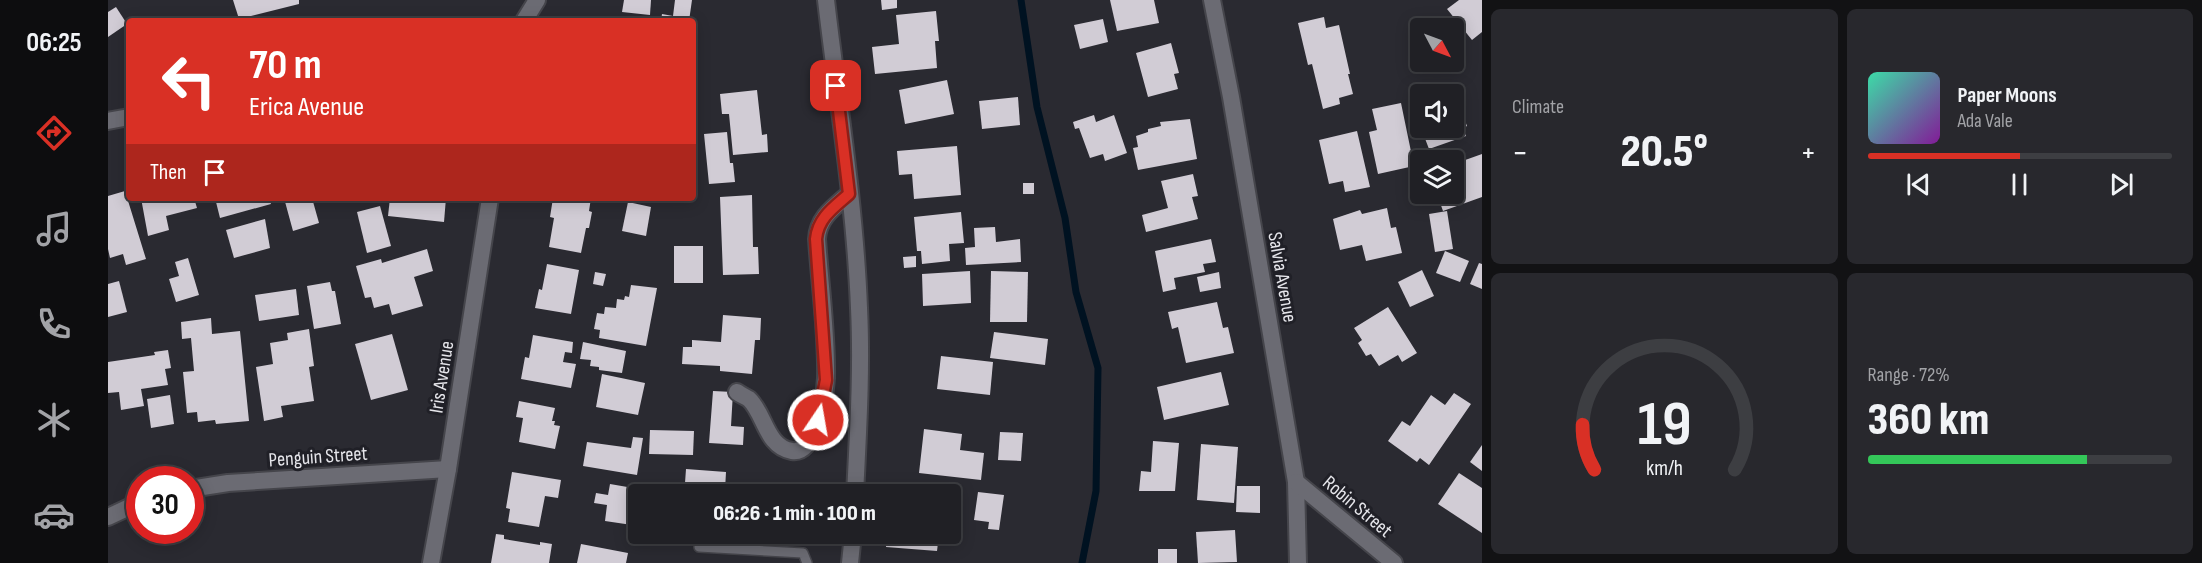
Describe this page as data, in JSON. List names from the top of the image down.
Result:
{
  "streets": {
    "street": [
      "Salvia Avenue",
      "Iris Avenue",
      "Penguin Street",
      "Robin Street"
    ]
  },
  "crossings": [
    ["Salvia Avenue", "Robin Street"],
    ["Iris Avenue", "Penguin Street"]
  ],
  "north": "bottom right",
  "page": {
    "tabs": "06:25",
    "tile": [
      "Climate",
      ["Range · 72%", "360 km"]
    ],
    "turn": ["70 m", "Erica Avenue"],
    "song": ["Paper Moons", "Ada Vale"],
    "heat": ["−", "20.5°", "+"],
    "then": "Then",
    "limit": "30",
    "trip": "06:26 · 1 min · 100 m",
    "gauge": ["19", "km/h"]
  }
}
